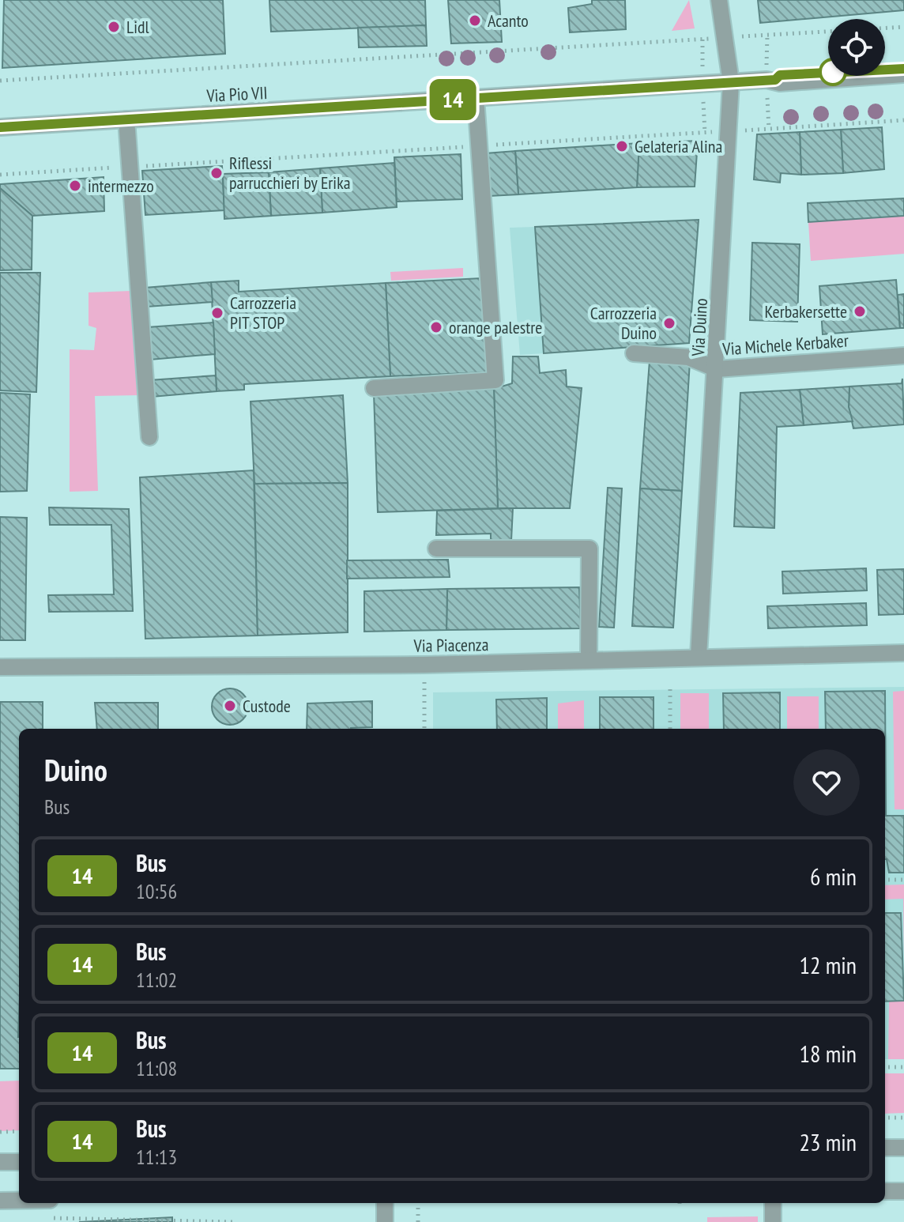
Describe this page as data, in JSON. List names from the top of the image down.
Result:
{
  "streets": {
    "street": [
      "Via Pio VII",
      "Via Duino",
      "Via Michele Kerbaker",
      "Via Piacenza"
    ]
  },
  "crossings": [
    ["Via Pio VII", "Via Duino"],
    ["Via Duino", "Via Michele Kerbaker"],
    ["Via Duino", "Via Piacenza"]
  ],
  "places": [
    "Acanto",
    "Lidl",
    "Gelateria Alina",
    "Riflessi parrucchieri by Erika",
    "intermezzo",
    "Kerbakersette",
    "Carrozzeria PIT STOP",
    "Carrozzeria Duino",
    "orange palestre",
    "Custode"
  ],
  "lines": ["bus line 14"],
  "page": {
    "on_map": "14",
    "heading": ["Duino", "Bus"],
    "list": [
      {
        "mark": "14",
        "name": "Bus",
        "note": "10:56",
        "value": "6 min"
      },
      {
        "mark": "14",
        "name": "Bus",
        "note": "11:02",
        "value": "12 min"
      },
      {
        "mark": "14",
        "name": "Bus",
        "note": "11:08",
        "value": "18 min"
      },
      {
        "mark": "14",
        "name": "Bus",
        "note": "11:13",
        "value": "23 min"
      }
    ]
  }
}
